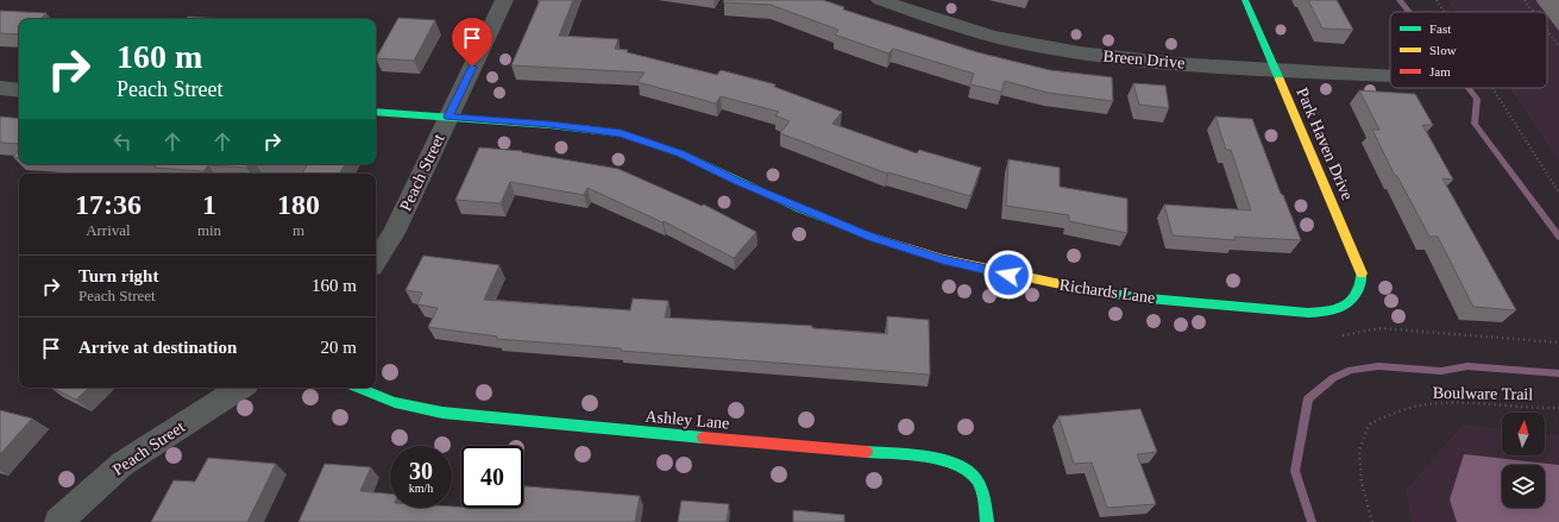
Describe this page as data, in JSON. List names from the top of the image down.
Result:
{
  "streets": {
    "street": [
      "Breen Drive",
      "Park Haven Drive",
      "Peach Street",
      "Richards Lane",
      "Ashley Lane"
    ],
    "path": ["Boulware Trail"]
  },
  "crossings": [
    ["Breen Drive", "Park Haven Drive"],
    ["Park Haven Drive", "Richards Lane"],
    ["Peach Street", "Richards Lane"]
  ],
  "legend": ["Fast", "Slow", "Jam"],
  "north": "top",
  "page": {
    "turn": ["160 m", "Peach Street"],
    "eta": [
      "17:36",
      "Arrival",
      "1",
      "min",
      "180",
      "m"
    ],
    "list": [
      {
        "name": "Turn right",
        "note": "Peach Street",
        "value": "160 m"
      },
      {
        "name": "Arrive at destination",
        "value": "20 m"
      }
    ],
    "speed": "30 km/h",
    "limit": "40"
  }
}
